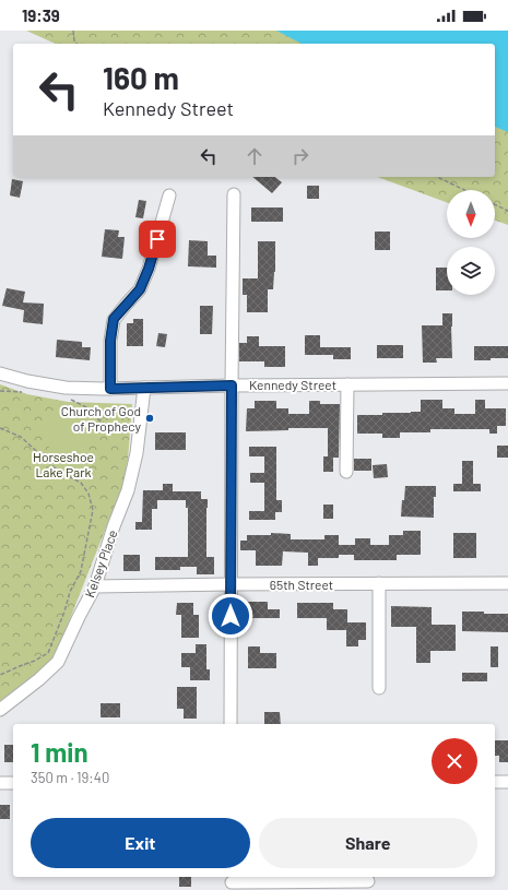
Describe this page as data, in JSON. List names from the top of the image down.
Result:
{
  "streets": {
    "street": ["Kennedy Street", "Kelsey Place", "65th Street"]
  },
  "crossings": [
    ["Kennedy Street", "Kelsey Place"],
    ["Kelsey Place", "65th Street"]
  ],
  "parks": ["Horseshoe Lake Park"],
  "places": ["Church of God of Prophecy"],
  "north": "bottom",
  "page": {
    "status": "19:39",
    "turn": ["160 m", "Kennedy Street"],
    "heading": ["1 min", "350 m · 19:40"],
    "buttons": ["Exit", "Share"]
  }
}
